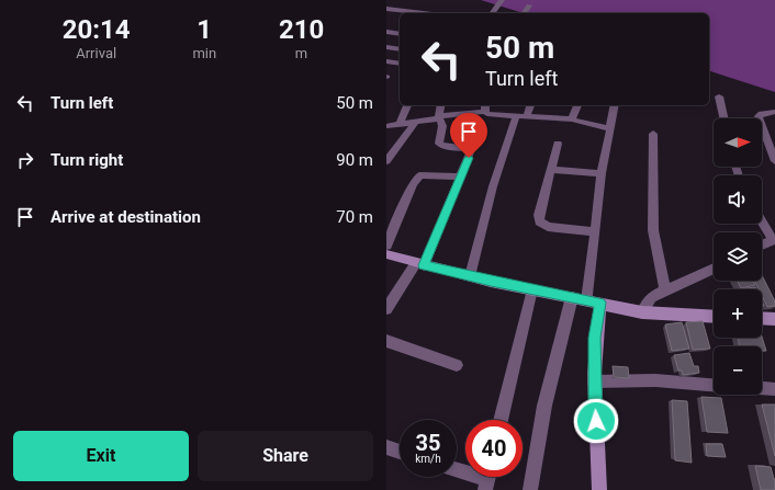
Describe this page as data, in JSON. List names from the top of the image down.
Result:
{
  "north": "right",
  "page": {
    "eta": [
      "20:14",
      "Arrival",
      "1",
      "min",
      "210",
      "m"
    ],
    "turn": ["50 m", "Turn left"],
    "list": [
      {
        "name": "Turn left",
        "value": "50 m"
      },
      {
        "name": "Turn right",
        "value": "90 m"
      },
      {
        "name": "Arrive at destination",
        "value": "70 m"
      }
    ],
    "map_buttons": ["+", "−"],
    "speed": "35 km/h",
    "limit": "40",
    "buttons": ["Exit", "Share"]
  }
}
